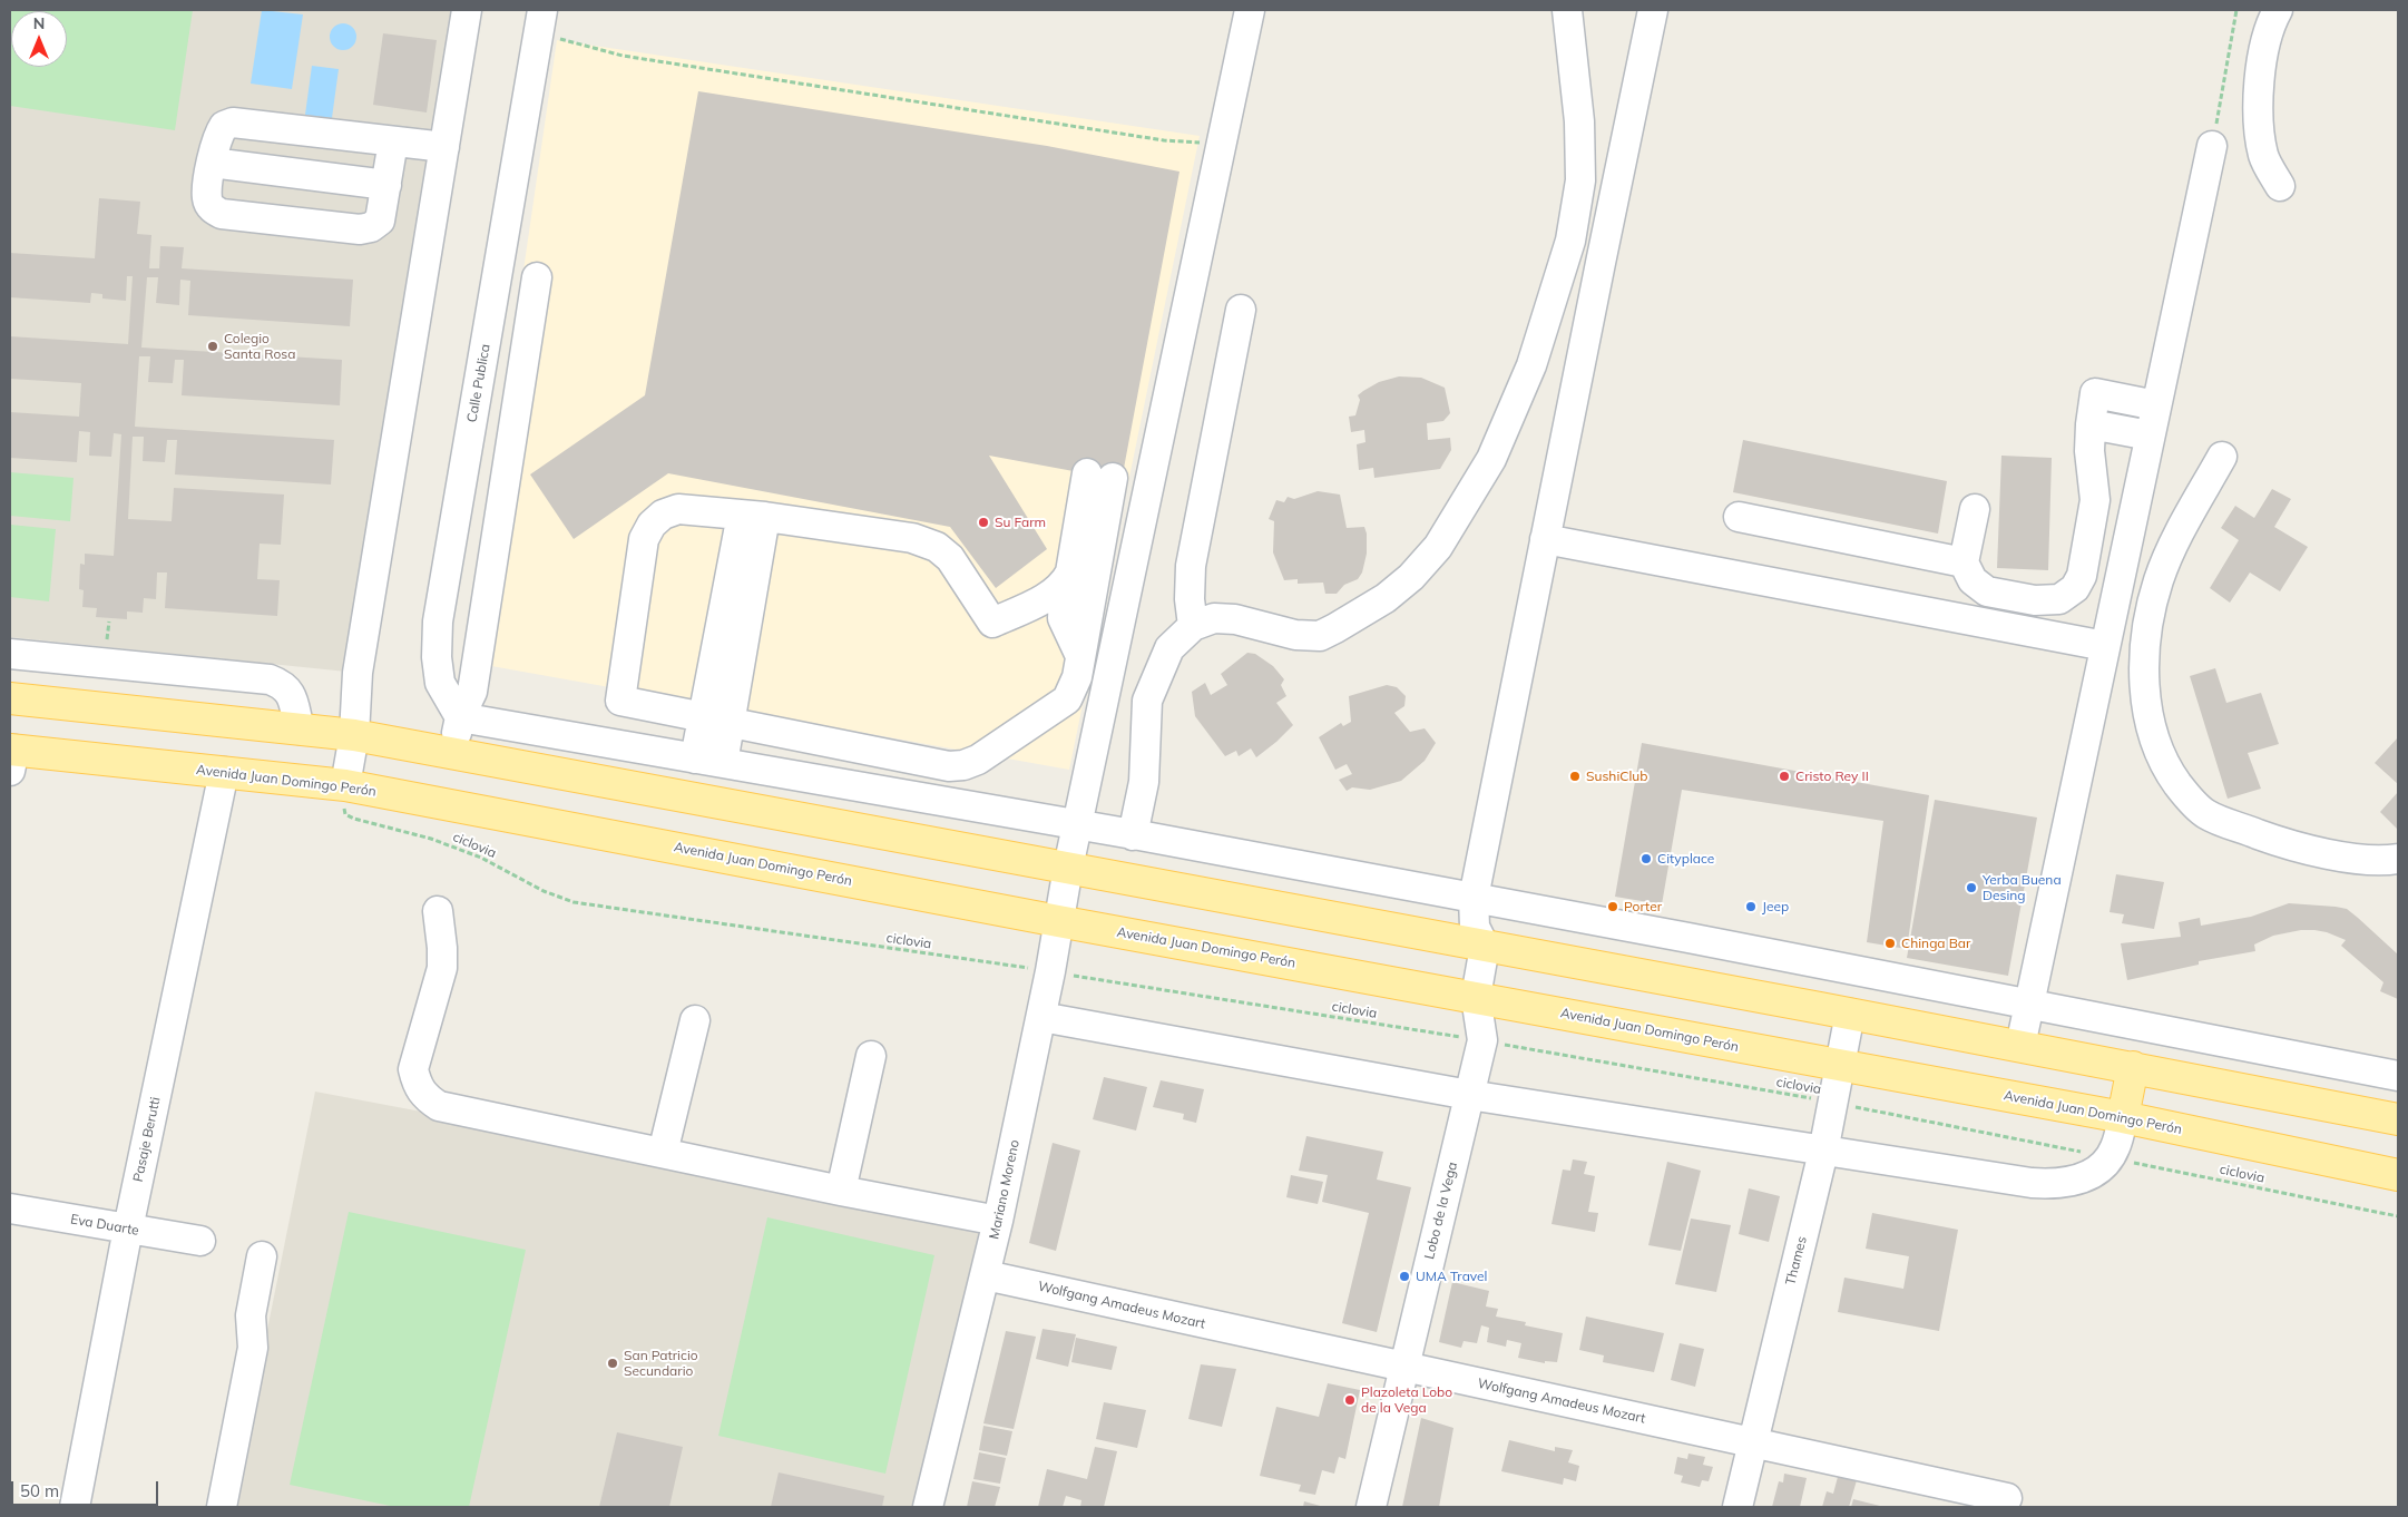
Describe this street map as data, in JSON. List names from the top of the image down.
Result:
{
  "streets": {
    "main road": ["Avenida Juan Domingo Perón"],
    "street": [
      "Calle Publica",
      "Pasaje Berutti",
      "Mariano Moreno",
      "Lobo de la Vega",
      "Eva Duarte",
      "Thames",
      "Wolfgang Amadeus Mozart"
    ],
    "path": ["ciclovia"]
  },
  "crossings": [
    ["Avenida Juan Domingo Perón", "ciclovia"],
    ["Avenida Juan Domingo Perón", "Pasaje Berutti"],
    ["Avenida Juan Domingo Perón", "Mariano Moreno"],
    ["Avenida Juan Domingo Perón", "Lobo de la Vega"],
    ["Avenida Juan Domingo Perón", "Thames"],
    ["ciclovia", "Mariano Moreno"],
    ["ciclovia", "Lobo de la Vega"],
    ["ciclovia", "Thames"],
    ["Pasaje Berutti", "Eva Duarte"],
    ["Mariano Moreno", "Wolfgang Amadeus Mozart"],
    ["Lobo de la Vega", "Wolfgang Amadeus Mozart"],
    ["Thames", "Wolfgang Amadeus Mozart"]
  ],
  "places": [
    "Colegio Santa Rosa",
    "Su Farm",
    "SushiClub",
    "Cristo Rey II",
    "Cityplace",
    "Yerba Buena Desing",
    "Porter",
    "Jeep",
    "Chinga Bar",
    "UMA Travel",
    "San Patricio Secundario",
    "Plazoleta Lobo de la Vega"
  ],
  "scale_bar": "50 m",
  "north": "top"
}
